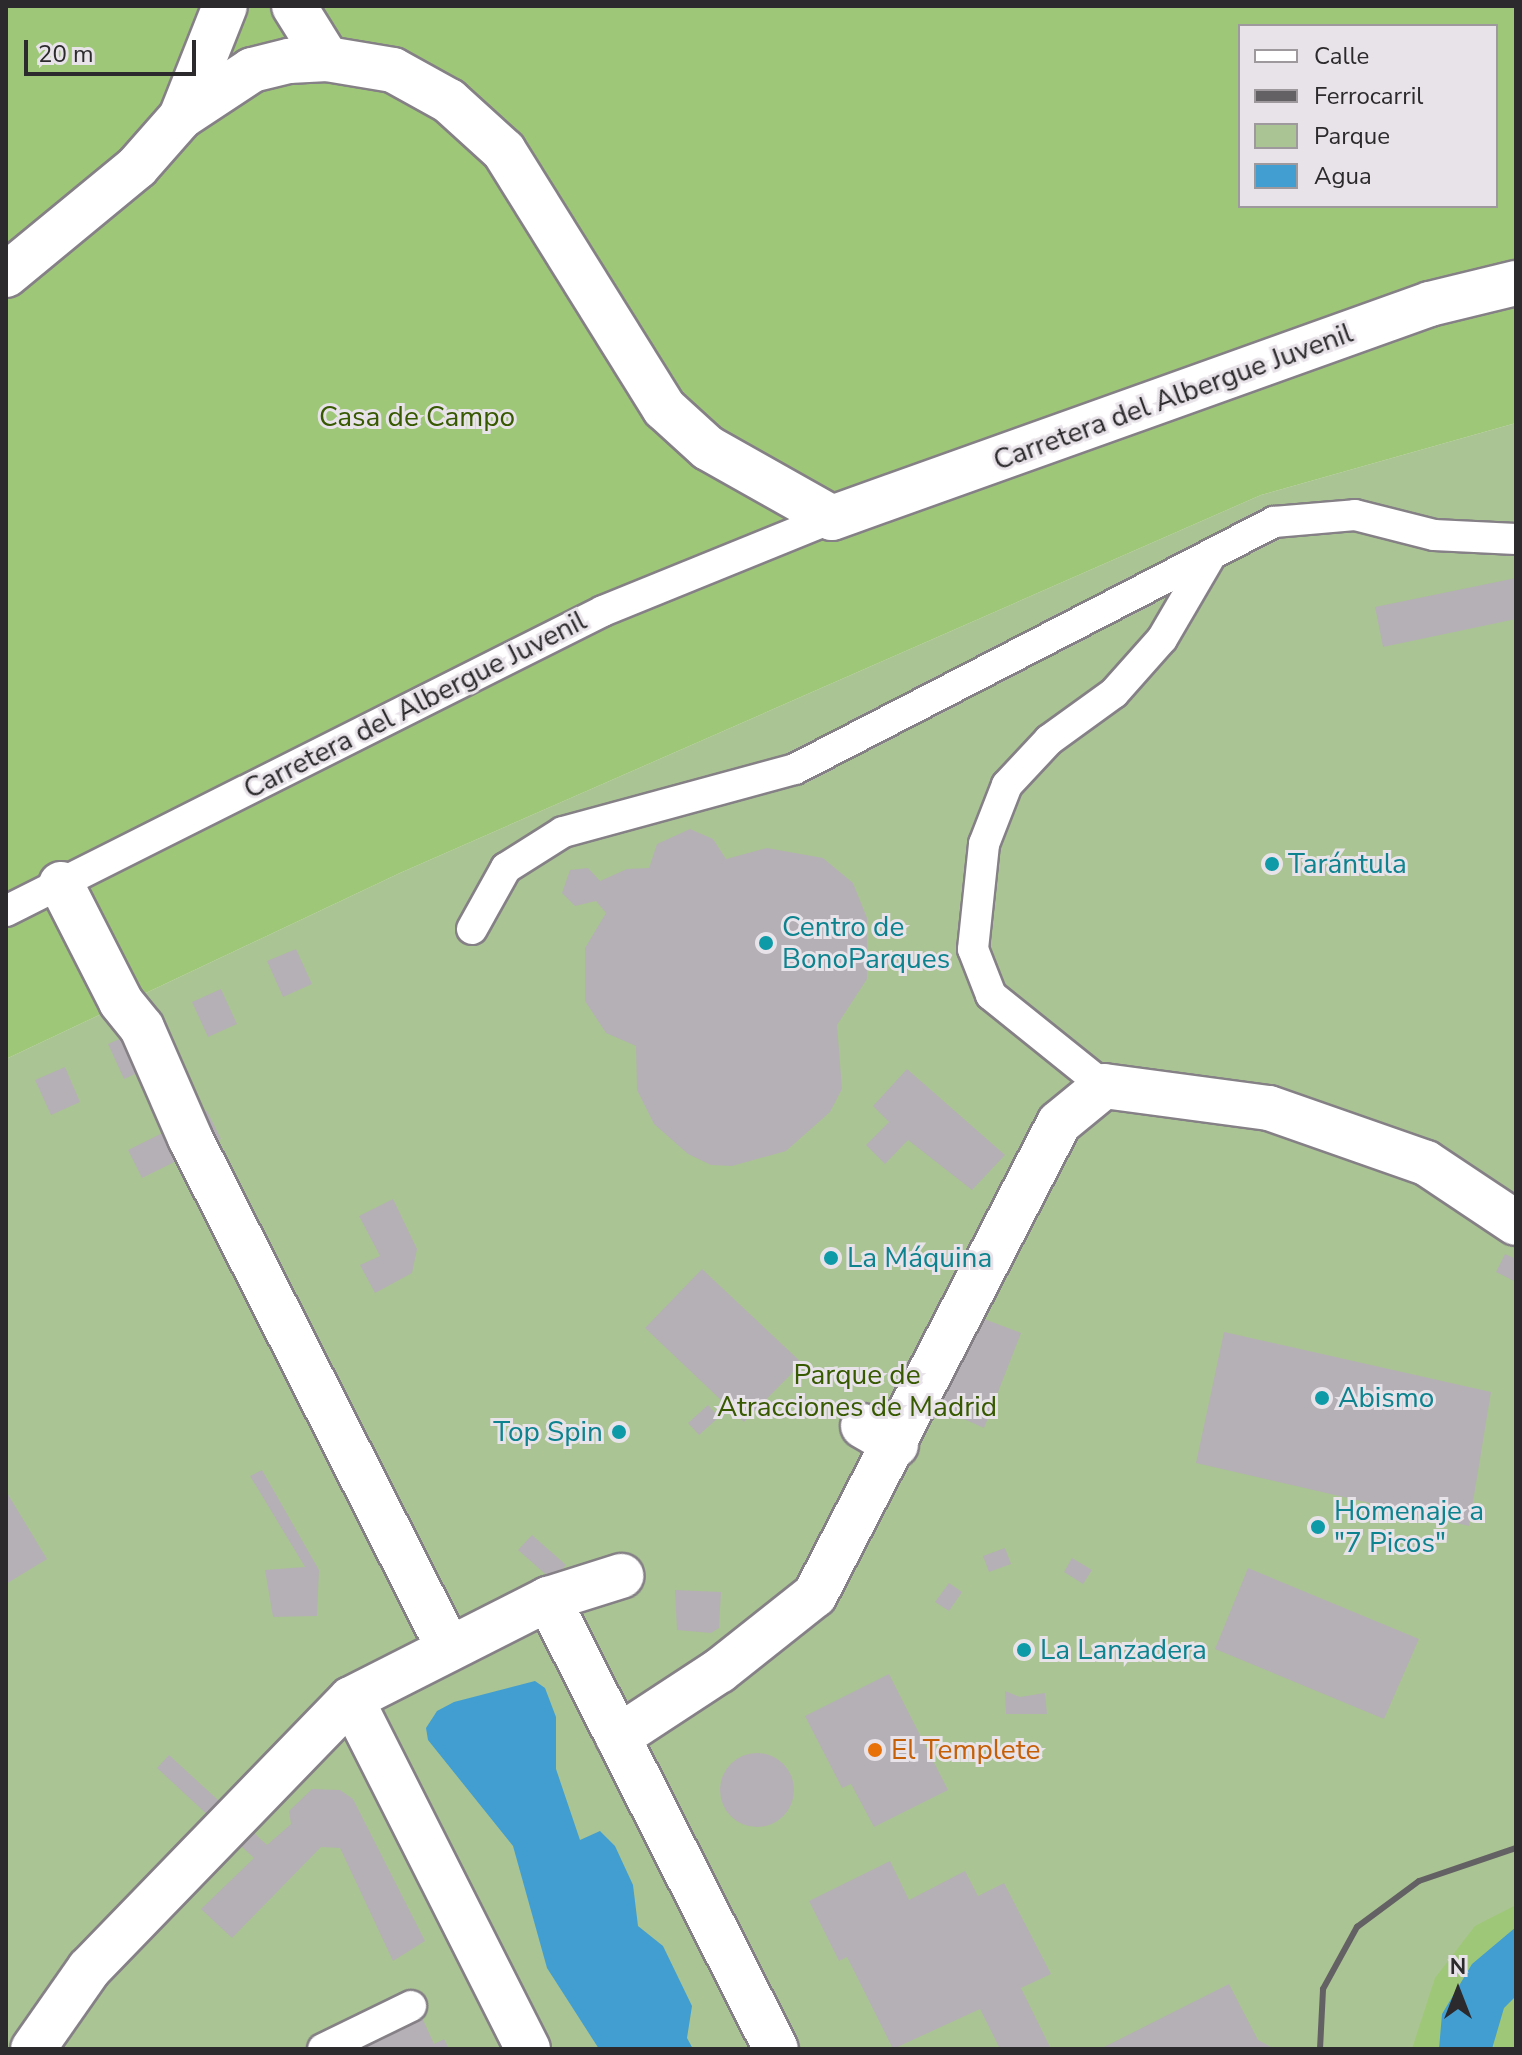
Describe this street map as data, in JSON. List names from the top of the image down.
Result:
{
  "streets": {
    "street": ["Carretera del Albergue Juvenil"]
  },
  "parks": ["Casa de Campo", "Parque de Atracciones de Madrid"],
  "places": [
    "Tarántula",
    "Centro de BonoParques",
    "La Máquina",
    "Abismo",
    "Top Spin",
    "Homenaje a \"7 Picos\"",
    "La Lanzadera",
    "El Templete"
  ],
  "legend": [
    "Calle",
    "Ferrocarril",
    "Parque",
    "Agua"
  ],
  "scale_bar": "20 m",
  "north": "top"
}
